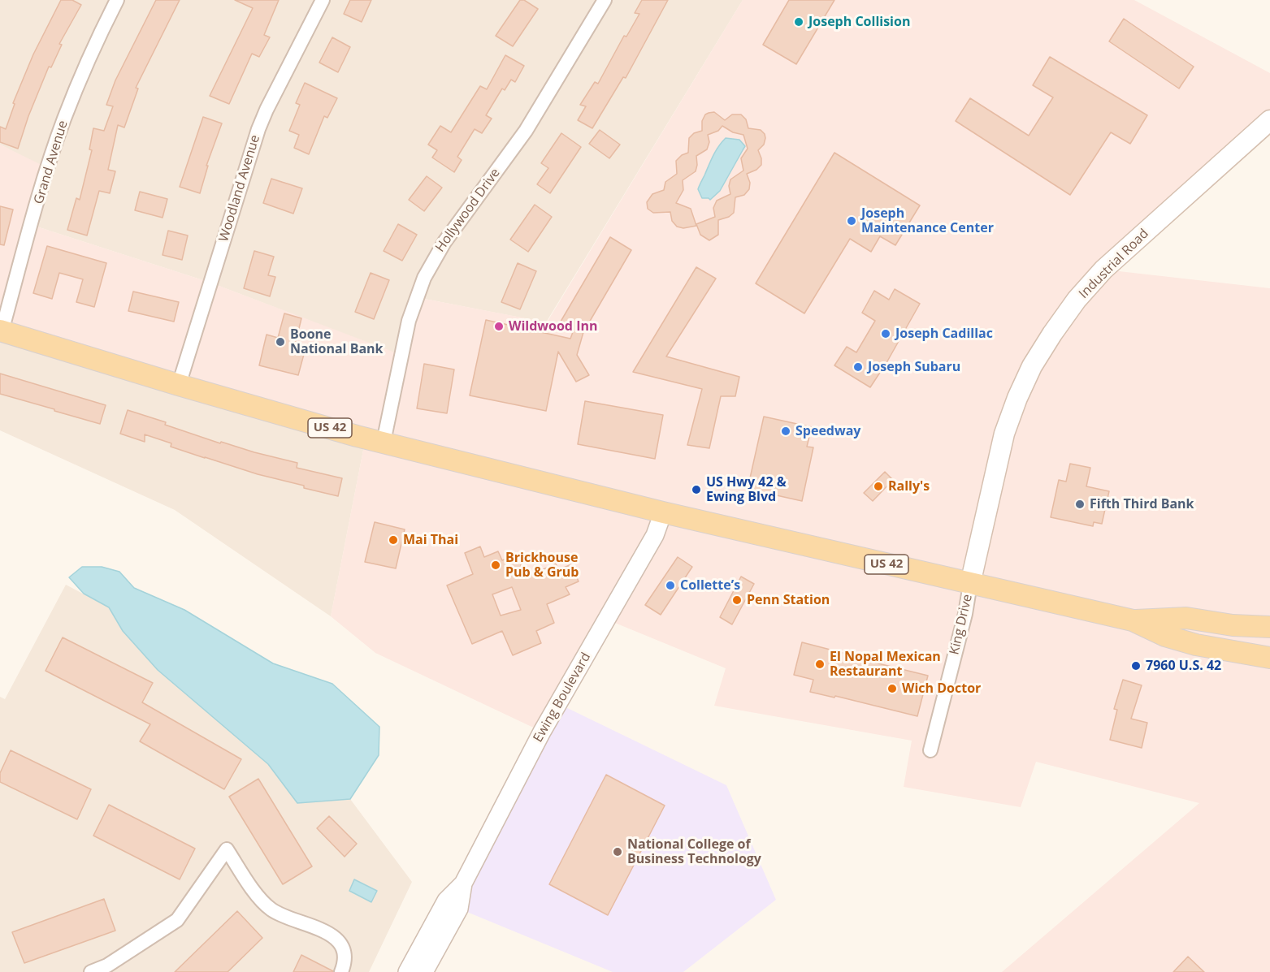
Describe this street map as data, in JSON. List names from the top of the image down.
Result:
{
  "streets": {
    "main road": ["Industrial Road", "US 42"],
    "street": [
      "Grand Avenue",
      "Woodland Avenue",
      "Hollywood Drive",
      "King Drive",
      "Ewing Boulevard"
    ]
  },
  "crossings": [
    ["Grand Avenue", "US 42"],
    ["Woodland Avenue", "US 42"],
    ["Hollywood Drive", "US 42"],
    ["Industrial Road", "US 42"],
    ["Industrial Road", "King Drive"],
    ["US 42", "King Drive"],
    ["US 42", "Ewing Boulevard"]
  ],
  "places": [
    "Joseph Collision",
    "Joseph Maintenance Center",
    "Wildwood Inn",
    "Joseph Cadillac",
    "Boone National Bank",
    "Joseph Subaru",
    "Speedway",
    "Rally's",
    "US Hwy 42 & Ewing Blvd",
    "Fifth Third Bank",
    "Mai Thai",
    "Brickhouse Pub & Grub",
    "Collette’s",
    "Penn Station",
    "El Nopal Mexican Restaurant",
    "7960 U.S. 42",
    "Wich Doctor",
    "National College of Business Technology"
  ]
}
